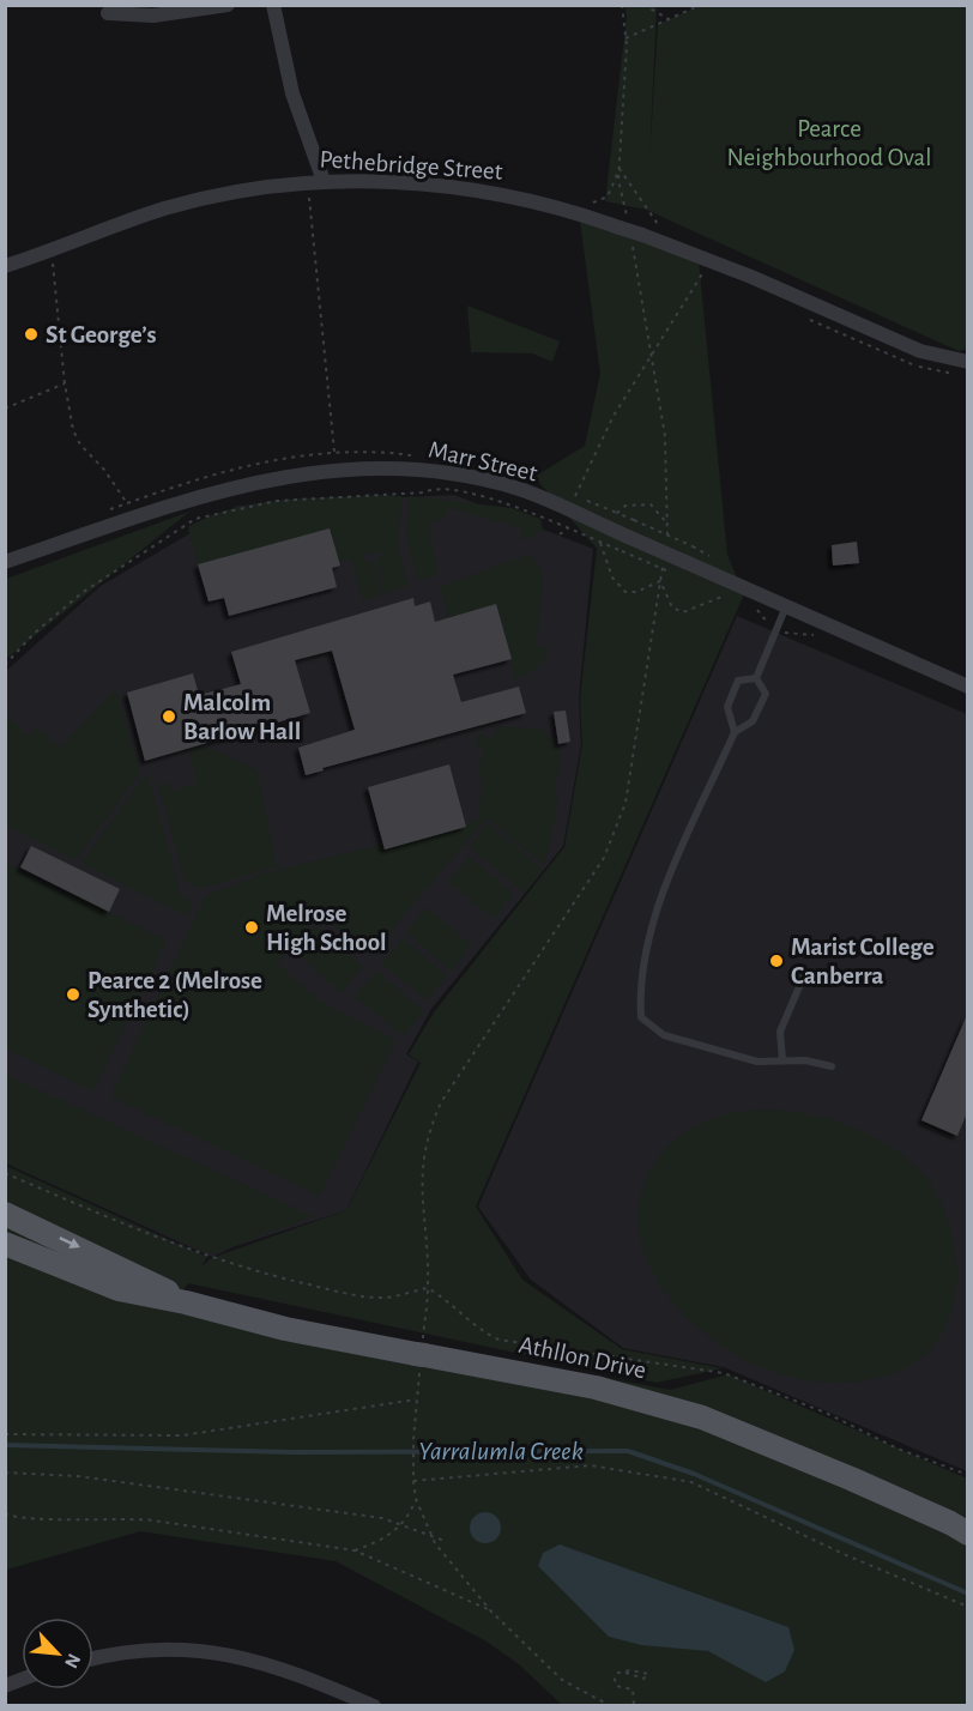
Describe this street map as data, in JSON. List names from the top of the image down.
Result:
{
  "streets": {
    "main road": ["Athllon Drive"],
    "street": ["Pethebridge Street", "Marr Street"]
  },
  "water": ["Yarralumla Creek"],
  "parks": ["Pearce Neighbourhood Oval"],
  "places": [
    "St George’s",
    "Malcolm Barlow Hall",
    "Melrose High School",
    "Marist College Canberra",
    "Pearce 2 (Melrose Synthetic)"
  ],
  "north": "bottom right"
}
